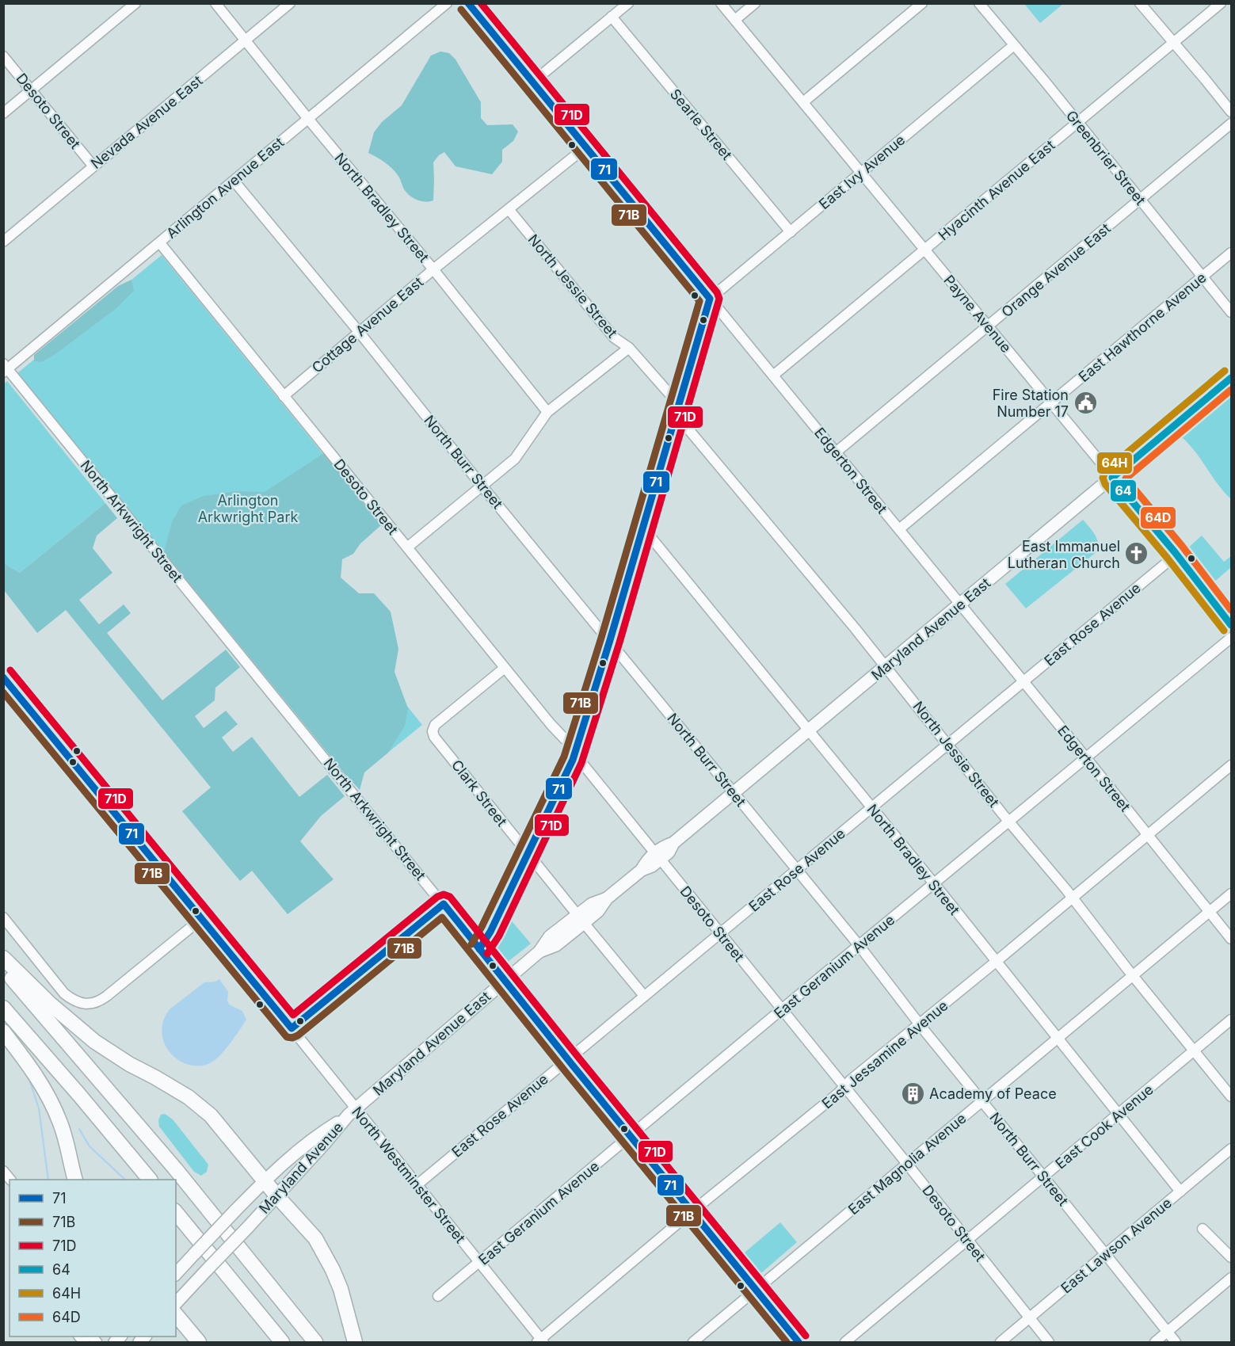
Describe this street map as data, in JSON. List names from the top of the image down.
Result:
{
  "streets": {
    "main road": ["Maryland Avenue East", "Maryland Avenue"],
    "street": [
      "Desoto Street",
      "Nevada Avenue East",
      "Searle Street",
      "Greenbrier Street",
      "East Ivy Avenue",
      "Arlington Avenue East",
      "Hyacinth Avenue East",
      "North Bradley Street",
      "Orange Avenue East",
      "North Jessie Street",
      "Payne Avenue",
      "Cottage Avenue East",
      "East Hawthorne Avenue",
      "North Burr Street",
      "Edgerton Street",
      "North Arkwright Street",
      "East Rose Avenue",
      "Clark Street",
      "East Geranium Avenue",
      "East Jessamine Avenue",
      "East Cook Avenue",
      "East Magnolia Avenue",
      "North Westminster Street",
      "East Lawson Avenue"
    ]
  },
  "crossings": [
    ["Desoto Street", "Nevada Avenue East"],
    ["Desoto Street", "Arlington Avenue East"],
    ["Desoto Street", "Cottage Avenue East"],
    ["Desoto Street", "East Rose Avenue"],
    ["Desoto Street", "Maryland Avenue East"],
    ["Desoto Street", "Clark Street"],
    ["Desoto Street", "East Geranium Avenue"],
    ["Desoto Street", "East Jessamine Avenue"],
    ["Desoto Street", "East Cook Avenue"],
    ["Desoto Street", "East Magnolia Avenue"],
    ["Desoto Street", "East Lawson Avenue"],
    ["Nevada Avenue East", "North Bradley Street"],
    ["Searle Street", "East Ivy Avenue"],
    ["Greenbrier Street", "East Ivy Avenue"],
    ["Greenbrier Street", "Hyacinth Avenue East"],
    ["Greenbrier Street", "Orange Avenue East"],
    ["Greenbrier Street", "East Hawthorne Avenue"],
    ["East Ivy Avenue", "Payne Avenue"],
    ["East Ivy Avenue", "Edgerton Street"],
    ["Arlington Avenue East", "North Bradley Street"],
    ["Arlington Avenue East", "North Burr Street"],
    ["Arlington Avenue East", "North Arkwright Street"],
    ["Hyacinth Avenue East", "Payne Avenue"],
    ["Hyacinth Avenue East", "Edgerton Street"],
    ["North Bradley Street", "Cottage Avenue East"],
    ["North Bradley Street", "East Rose Avenue"],
    ["North Bradley Street", "Maryland Avenue East"],
    ["North Bradley Street", "East Geranium Avenue"],
    ["North Bradley Street", "East Jessamine Avenue"],
    ["North Bradley Street", "East Cook Avenue"],
    ["North Bradley Street", "East Magnolia Avenue"],
    ["North Bradley Street", "East Lawson Avenue"],
    ["Orange Avenue East", "Payne Avenue"],
    ["Orange Avenue East", "Edgerton Street"],
    ["North Jessie Street", "Cottage Avenue East"],
    ["North Jessie Street", "East Rose Avenue"],
    ["North Jessie Street", "Maryland Avenue East"],
    ["North Jessie Street", "East Geranium Avenue"],
    ["North Jessie Street", "East Jessamine Avenue"],
    ["North Jessie Street", "East Cook Avenue"],
    ["North Jessie Street", "East Magnolia Avenue"],
    ["Payne Avenue", "East Hawthorne Avenue"],
    ["Payne Avenue", "East Rose Avenue"],
    ["Payne Avenue", "Maryland Avenue East"],
    ["Cottage Avenue East", "North Burr Street"],
    ["Cottage Avenue East", "Edgerton Street"],
    ["East Hawthorne Avenue", "Edgerton Street"],
    ["North Burr Street", "East Rose Avenue"],
    ["North Burr Street", "Maryland Avenue East"],
    ["North Burr Street", "East Geranium Avenue"],
    ["North Burr Street", "East Jessamine Avenue"],
    ["North Burr Street", "East Cook Avenue"],
    ["North Burr Street", "East Magnolia Avenue"],
    ["North Burr Street", "East Lawson Avenue"],
    ["Edgerton Street", "East Rose Avenue"],
    ["Edgerton Street", "Maryland Avenue East"],
    ["Edgerton Street", "East Geranium Avenue"],
    ["Edgerton Street", "East Jessamine Avenue"],
    ["Edgerton Street", "East Magnolia Avenue"],
    ["North Arkwright Street", "East Rose Avenue"],
    ["North Arkwright Street", "Maryland Avenue East"],
    ["North Arkwright Street", "East Geranium Avenue"],
    ["North Arkwright Street", "East Jessamine Avenue"],
    ["North Arkwright Street", "East Magnolia Avenue"],
    ["East Rose Avenue", "Clark Street"],
    ["East Rose Avenue", "North Westminster Street"],
    ["Maryland Avenue East", "Clark Street"],
    ["Maryland Avenue East", "Maryland Avenue"],
    ["Maryland Avenue East", "North Westminster Street"],
    ["East Geranium Avenue", "North Westminster Street"],
    ["East Jessamine Avenue", "North Westminster Street"]
  ],
  "parks": ["Arlington Arkwright Park"],
  "places": {
    "public building": ["Fire Station Number 17"],
    "church": ["East Immanuel Lutheran Church"],
    "building": ["Academy of Peace"]
  },
  "lines": [
    "transit line 71",
    "transit line 71D",
    "transit line 71B",
    "transit line 64H",
    "transit line 64",
    "transit line 64D"
  ],
  "legend": [
    "71",
    "71B",
    "71D",
    "64",
    "64H",
    "64D"
  ]
}
